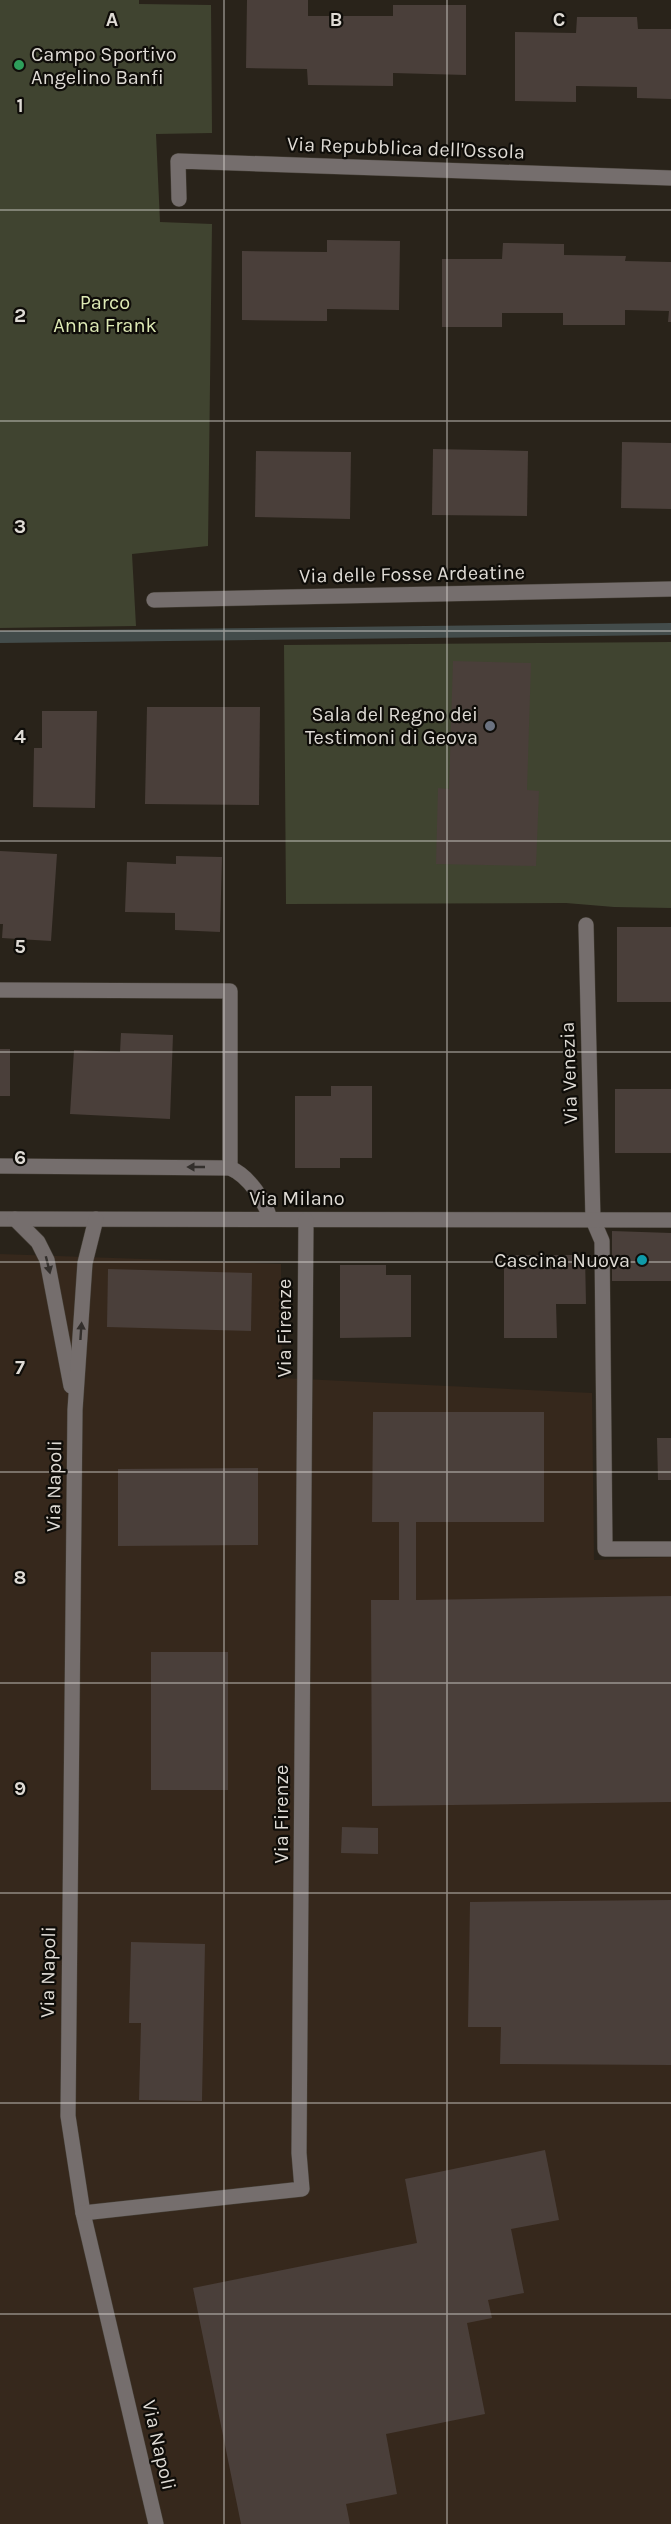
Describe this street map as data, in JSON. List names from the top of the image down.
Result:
{
  "streets": {
    "street": [
      "Via Repubblica dell'Ossola",
      "Via delle Fosse Ardeatine",
      "Via Venezia",
      "Via Milano",
      "Via Firenze",
      "Via Napoli"
    ]
  },
  "crossings": [
    ["Via Venezia", "Via Milano"],
    ["Via Milano", "Via Firenze"],
    ["Via Milano", "Via Napoli"],
    ["Via Firenze", "Via Napoli"]
  ],
  "parks": ["Parco Anna Frank"],
  "places": ["Campo Sportivo Angelino Banfi", "Sala del Regno dei Testimoni di Geova", "Cascina Nuova"],
  "grid": {
    "columns": ["A", "B", "C"],
    "rows": [
      "1",
      "2",
      "3",
      "4",
      "5",
      "6",
      "7",
      "8",
      "9"
    ]
  }
}
